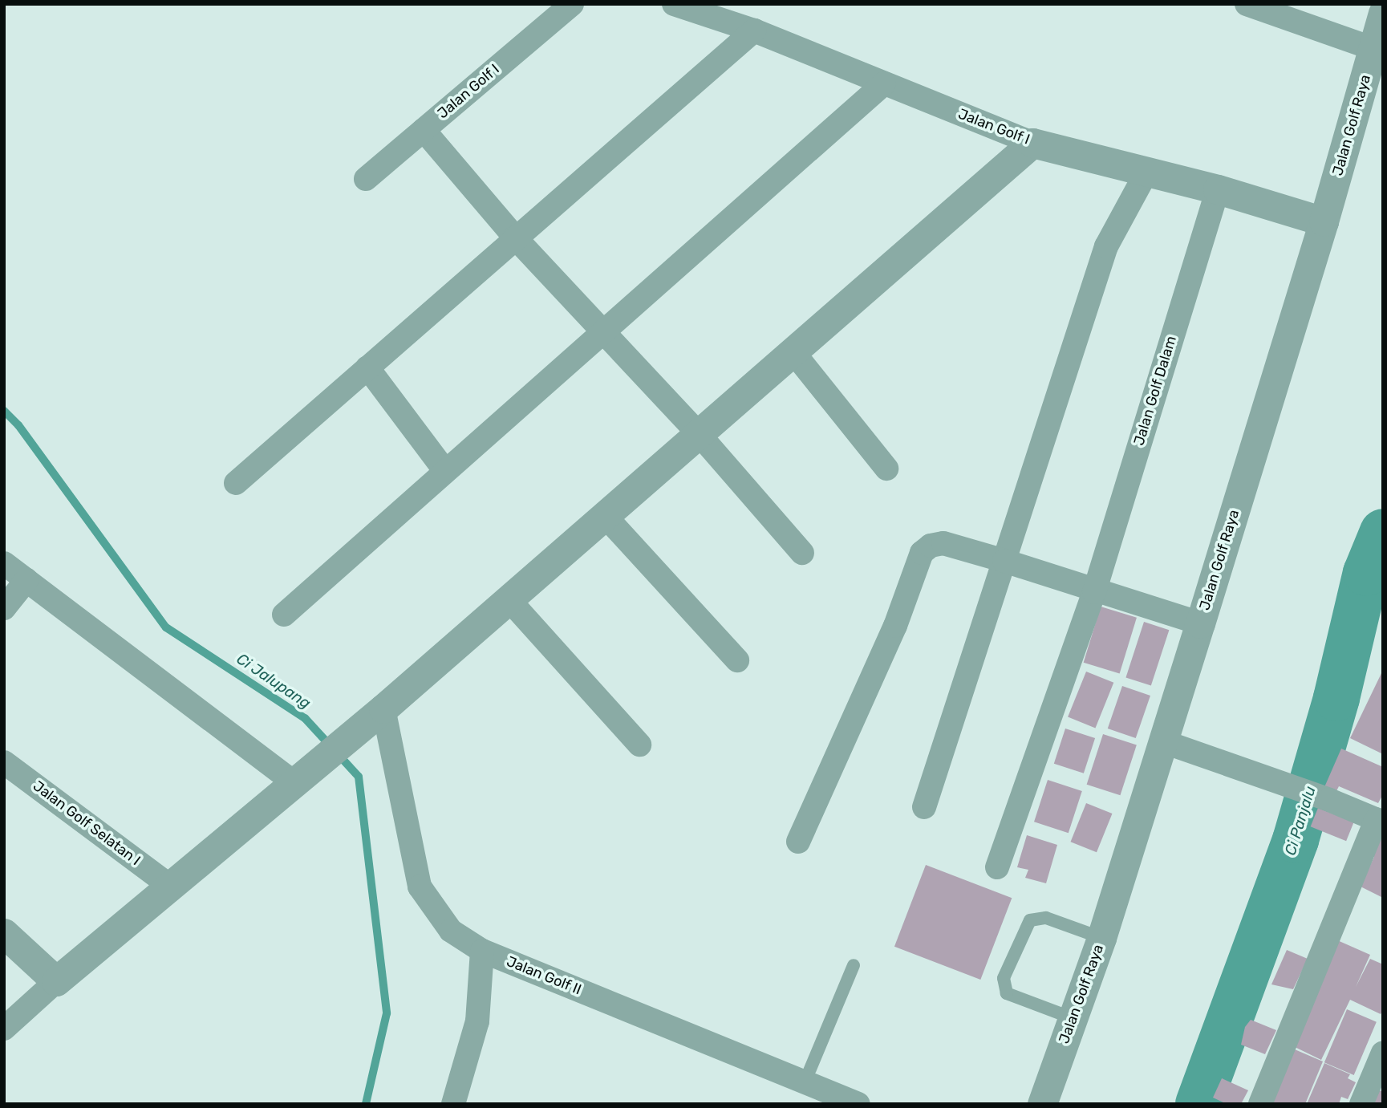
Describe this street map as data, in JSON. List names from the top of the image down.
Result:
{
  "streets": {
    "street": [
      "Jalan Golf I",
      "Jalan Golf Raya",
      "Jalan Golf Dalam",
      "Jalan Golf Selatan I",
      "Jalan Golf II"
    ]
  },
  "crossings": [
    ["Jalan Golf I", "Jalan Golf Raya"],
    ["Jalan Golf I", "Jalan Golf Dalam"]
  ],
  "water": ["Ci Jalupang", "Ci Panjalu"]
}
